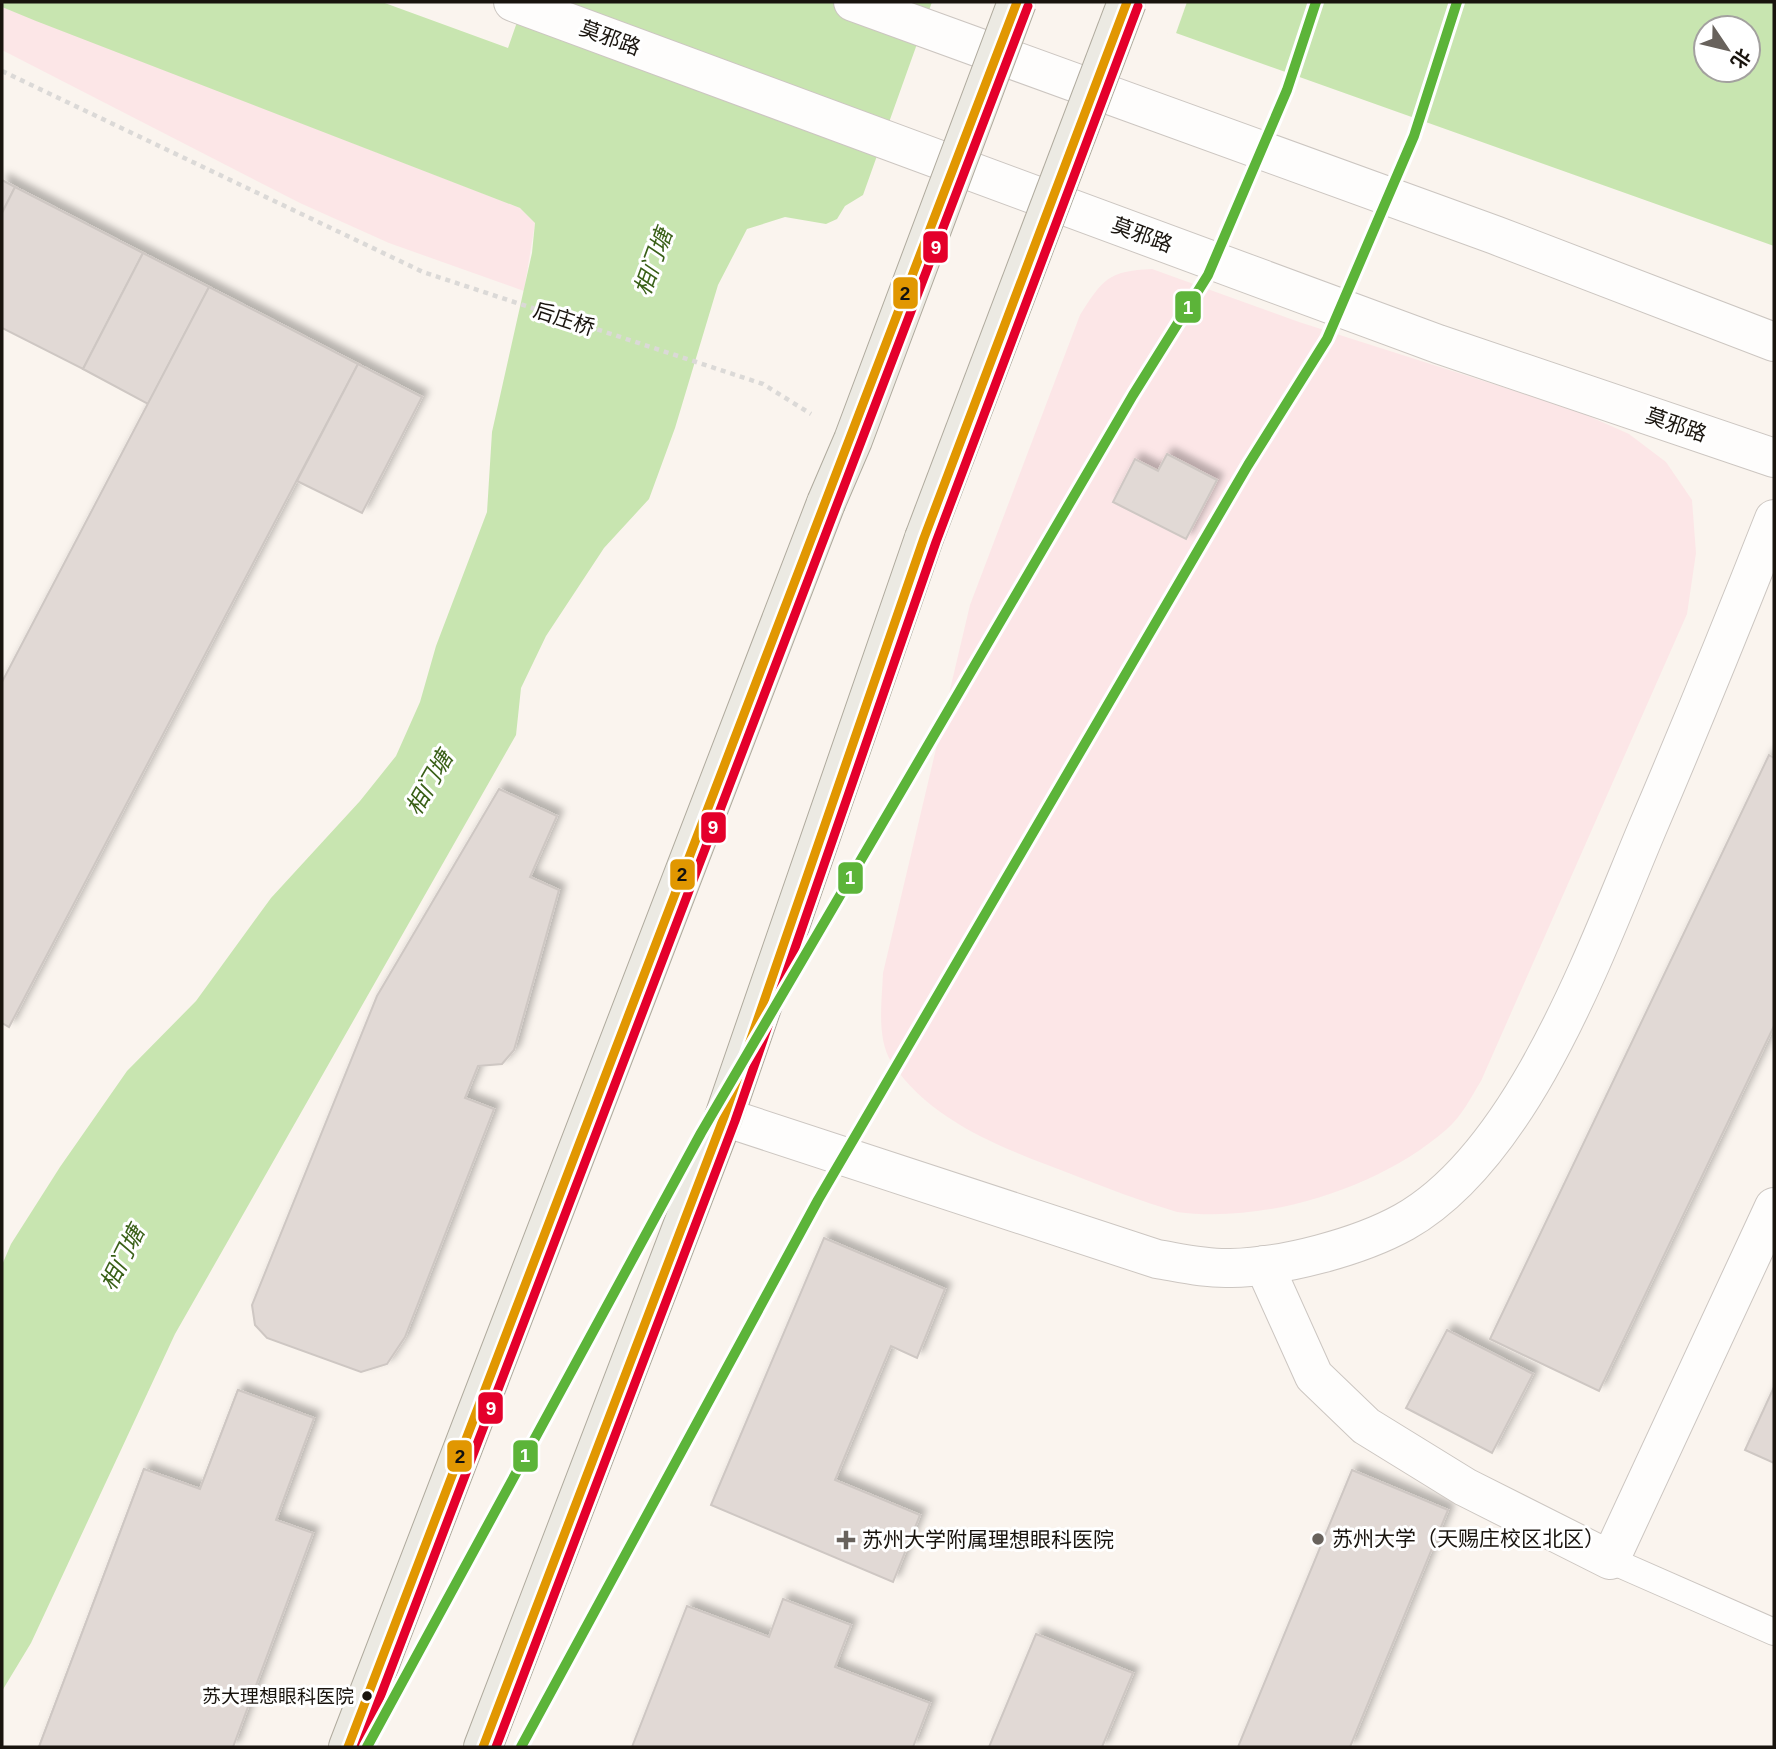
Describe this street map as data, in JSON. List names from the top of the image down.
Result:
{
  "streets": {
    "main road": ["莫邪路"],
    "path": ["后庄桥"]
  },
  "water": ["相门塘"],
  "places": {
    "other": ["苏州大学（天赐庄校区北区）", "苏大理想眼科医院"],
    "health": ["苏州大学附属理想眼科医院"]
  },
  "lines": ["transit line 1", "transit line 2", "transit line 9"],
  "north": "bottom right"
}
